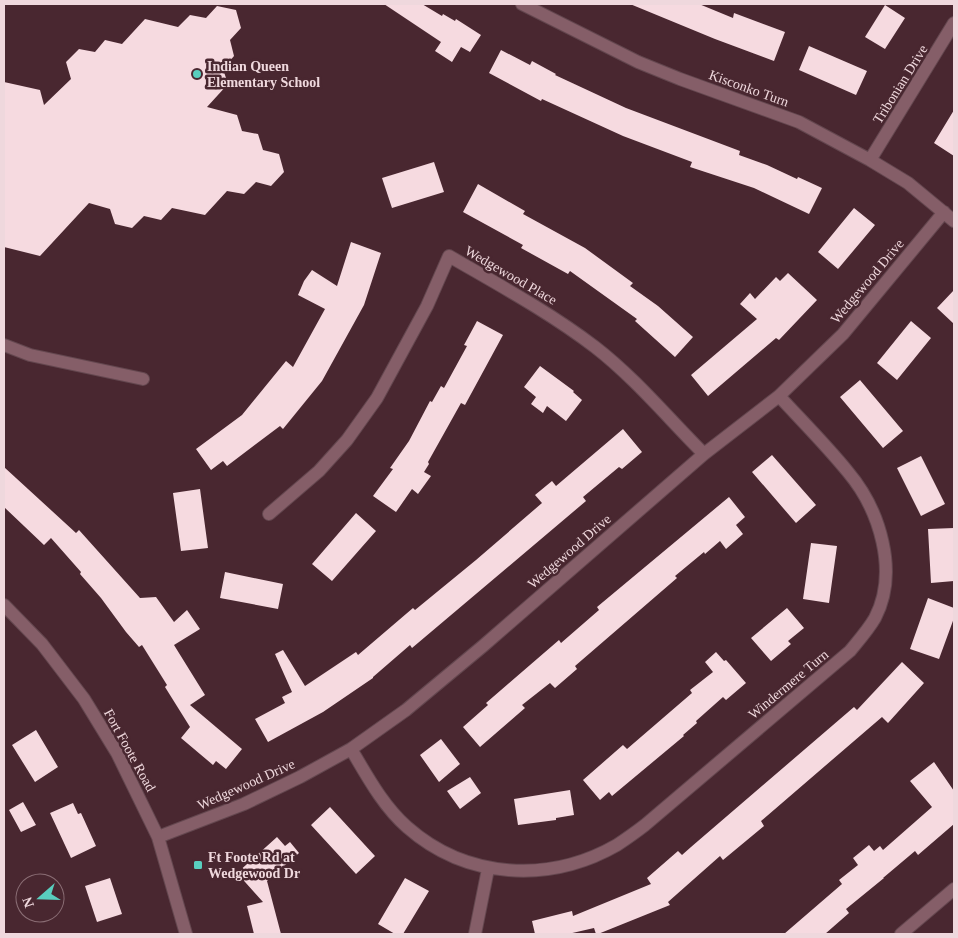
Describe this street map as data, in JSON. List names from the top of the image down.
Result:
{
  "streets": {
    "street": [
      "Tribonian Drive",
      "Kisconko Turn",
      "Wedgewood Place",
      "Wedgewood Drive",
      "Windermere Turn",
      "Fort Foote Road"
    ]
  },
  "crossings": [
    ["Tribonian Drive", "Kisconko Turn"],
    ["Kisconko Turn", "Wedgewood Drive"],
    ["Wedgewood Place", "Wedgewood Drive"],
    ["Wedgewood Drive", "Windermere Turn"],
    ["Wedgewood Drive", "Fort Foote Road"]
  ],
  "places": {
    "other": ["Indian Queen Elementary School"],
    "transit": ["Ft Foote Rd at Wedgewood Dr"]
  },
  "north": "left"
}
